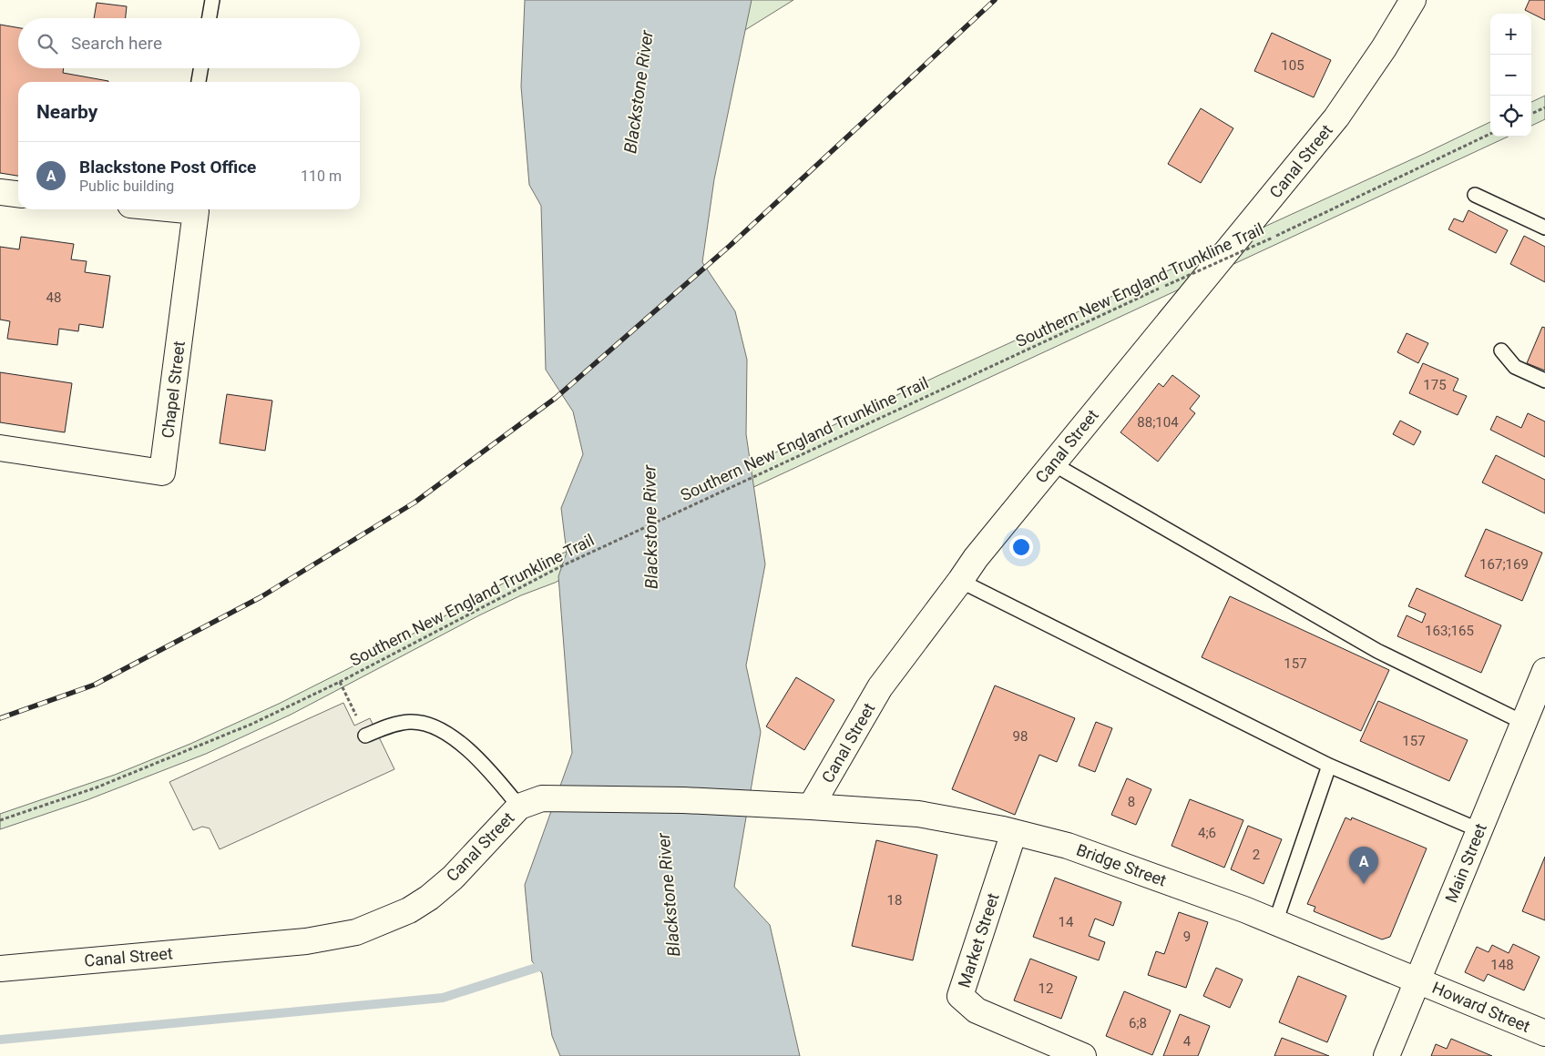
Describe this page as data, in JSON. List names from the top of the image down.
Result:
{
  "streets": {
    "street": [
      "Canal Street",
      "Chapel Street",
      "Main Street",
      "Bridge Street",
      "Market Street",
      "Howard Street"
    ],
    "path": ["Southern New England Trunkline Trail"]
  },
  "crossings": [
    ["Canal Street", "Bridge Street"],
    ["Main Street", "Bridge Street"],
    ["Main Street", "Howard Street"],
    ["Bridge Street", "Market Street"],
    ["Bridge Street", "Howard Street"]
  ],
  "water": ["Blackstone River"],
  "house_numbers": [
    "105",
    "48",
    "175",
    "88;104",
    "167;169",
    "163;165",
    "157",
    "98",
    "157",
    "8",
    "4;6",
    "2",
    "18",
    "14",
    "9",
    "148",
    "12",
    "6;8",
    "4"
  ],
  "page": {
    "map_buttons": ["+", "−"],
    "search": "Search here",
    "heading": "Nearby",
    "list": [
      {
        "mark": "A",
        "name": "Blackstone Post Office",
        "note": "Public building",
        "value": "110 m"
      }
    ],
    "pins": "A"
  }
}
